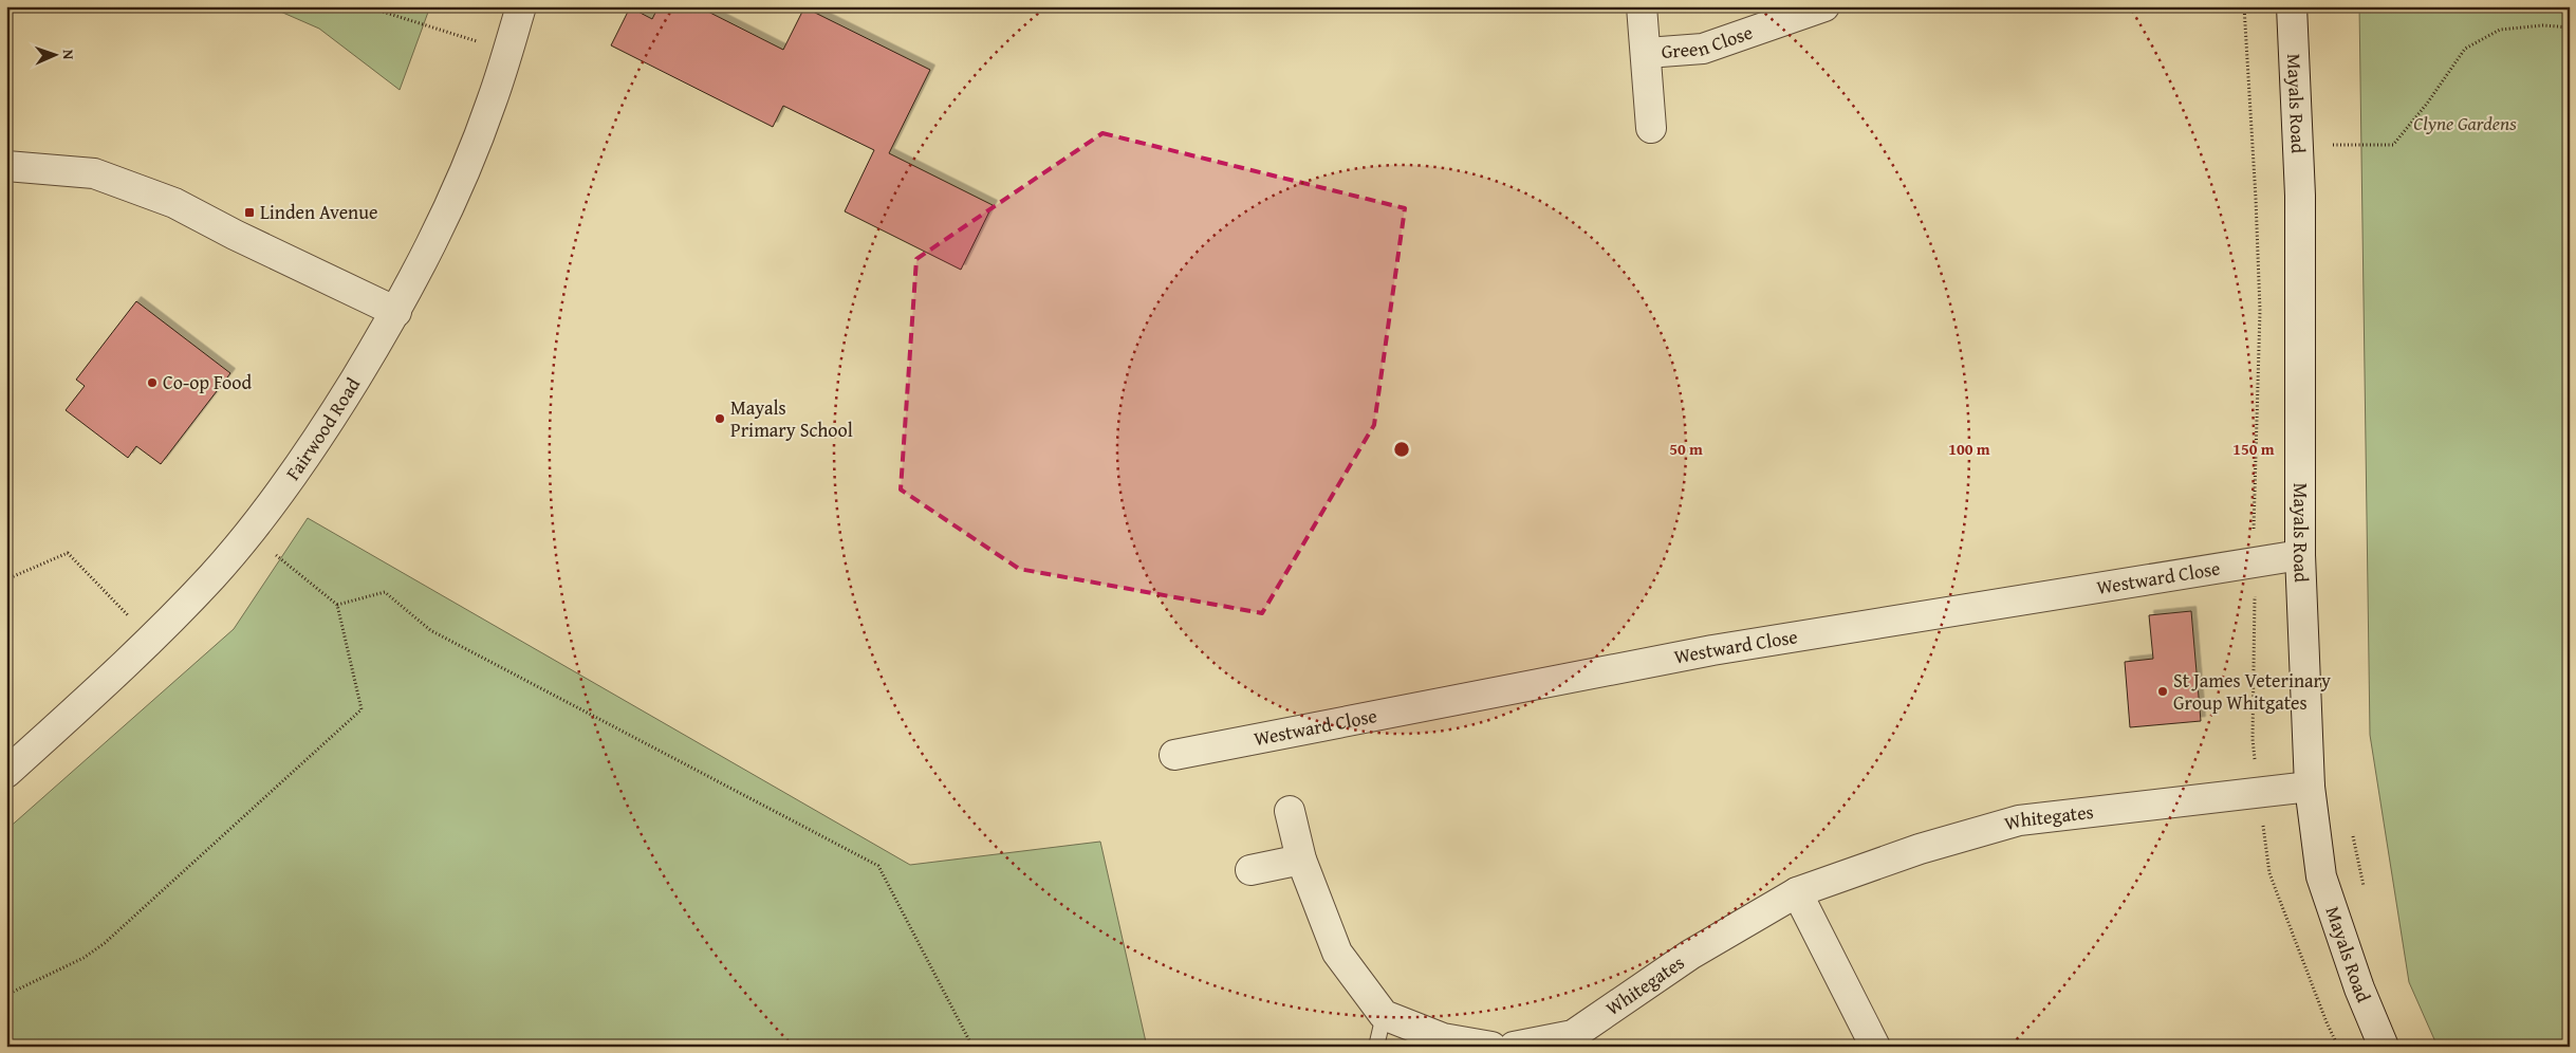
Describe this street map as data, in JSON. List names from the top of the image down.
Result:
{
  "streets": {
    "street": [
      "Green Close",
      "Mayals Road",
      "Fairwood Road",
      "Westward Close",
      "Whitegates"
    ]
  },
  "crossings": [
    ["Mayals Road", "Westward Close"],
    ["Mayals Road", "Whitegates"]
  ],
  "parks": ["Clyne Gardens"],
  "places": {
    "transit": ["Linden Avenue"],
    "other": ["Co-op Food", "Mayals Primary School", "St James Veterinary Group Whitgates"]
  },
  "north": "right",
  "rings": ["50 m", "100 m", "150 m"]
}
